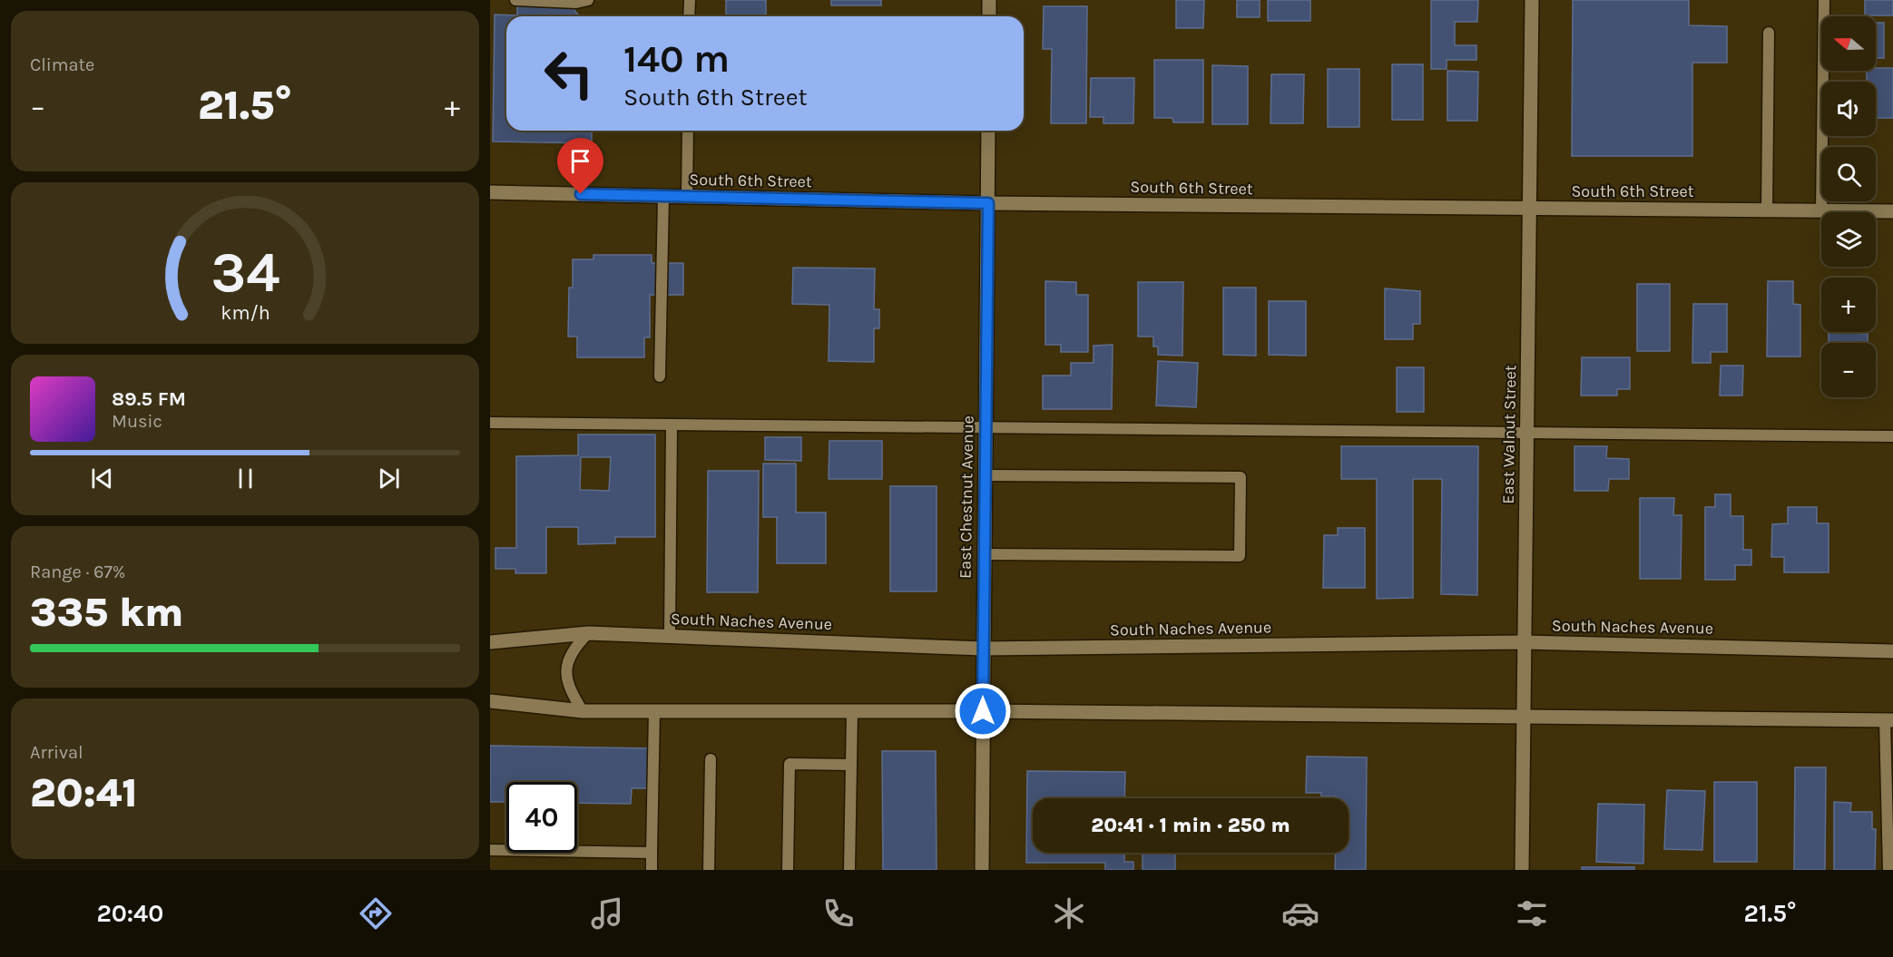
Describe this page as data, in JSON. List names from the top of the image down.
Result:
{
  "streets": {
    "street": [
      "South 6th Street",
      "East Walnut Street",
      "East Chestnut Avenue",
      "South Naches Avenue"
    ]
  },
  "crossings": [
    ["South 6th Street", "East Walnut Street"],
    ["South 6th Street", "East Chestnut Avenue"],
    ["East Walnut Street", "South Naches Avenue"],
    ["East Chestnut Avenue", "South Naches Avenue"]
  ],
  "north": "left",
  "page": {
    "tile": [
      "Climate",
      ["Range · 67%", "335 km"],
      ["Arrival", "20:41"]
    ],
    "map_buttons": ["+", "−"],
    "turn": ["140 m", "South 6th Street"],
    "heat": ["−", "21.5°", "+"],
    "song": ["89.5 FM", "Music"],
    "limit": "40",
    "trip": "20:41 · 1 min · 250 m",
    "tabs": ["20:40", "21.5°"],
    "gauge": ["34", "km/h"]
  }
}
